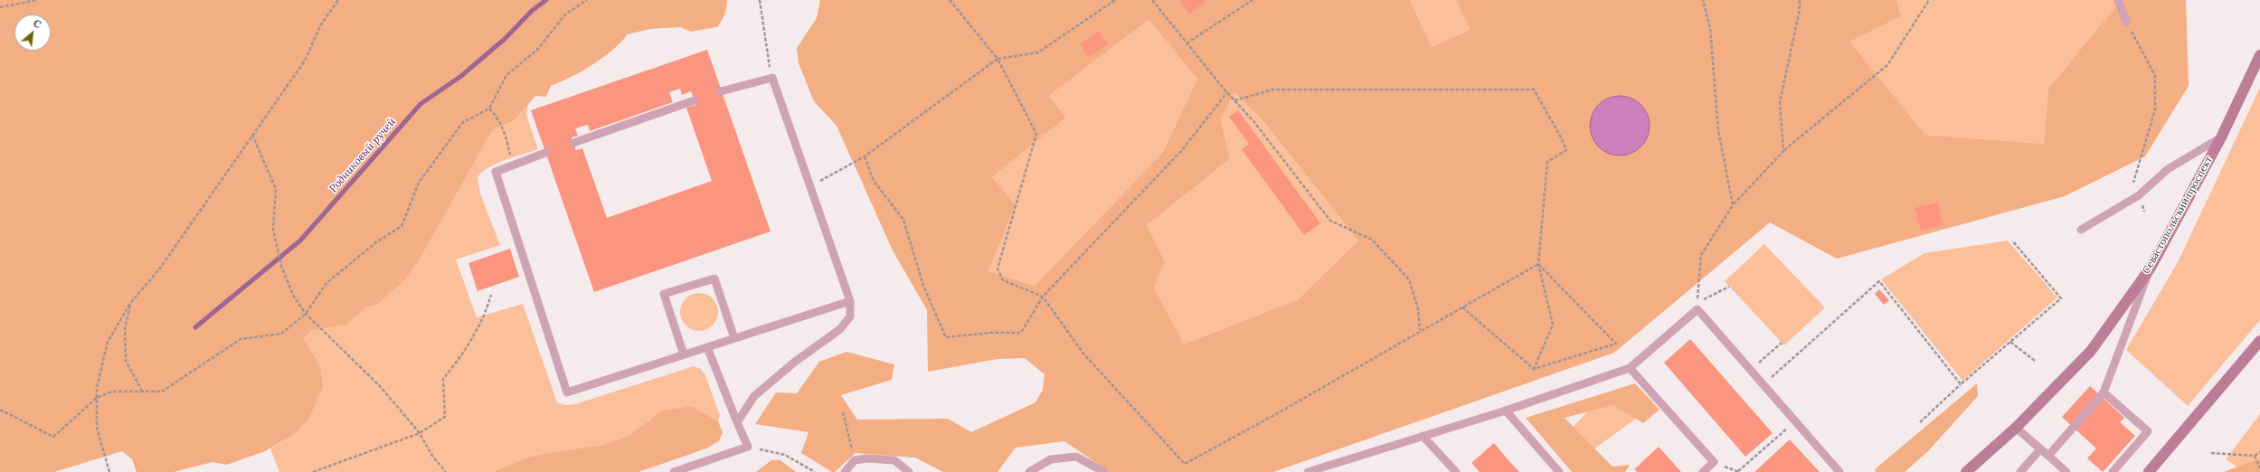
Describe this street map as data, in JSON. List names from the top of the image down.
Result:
{
  "streets": {
    "main road": ["Севастопольский проспект"]
  },
  "water": ["Родниковый ручей"],
  "north": "top right"
}
